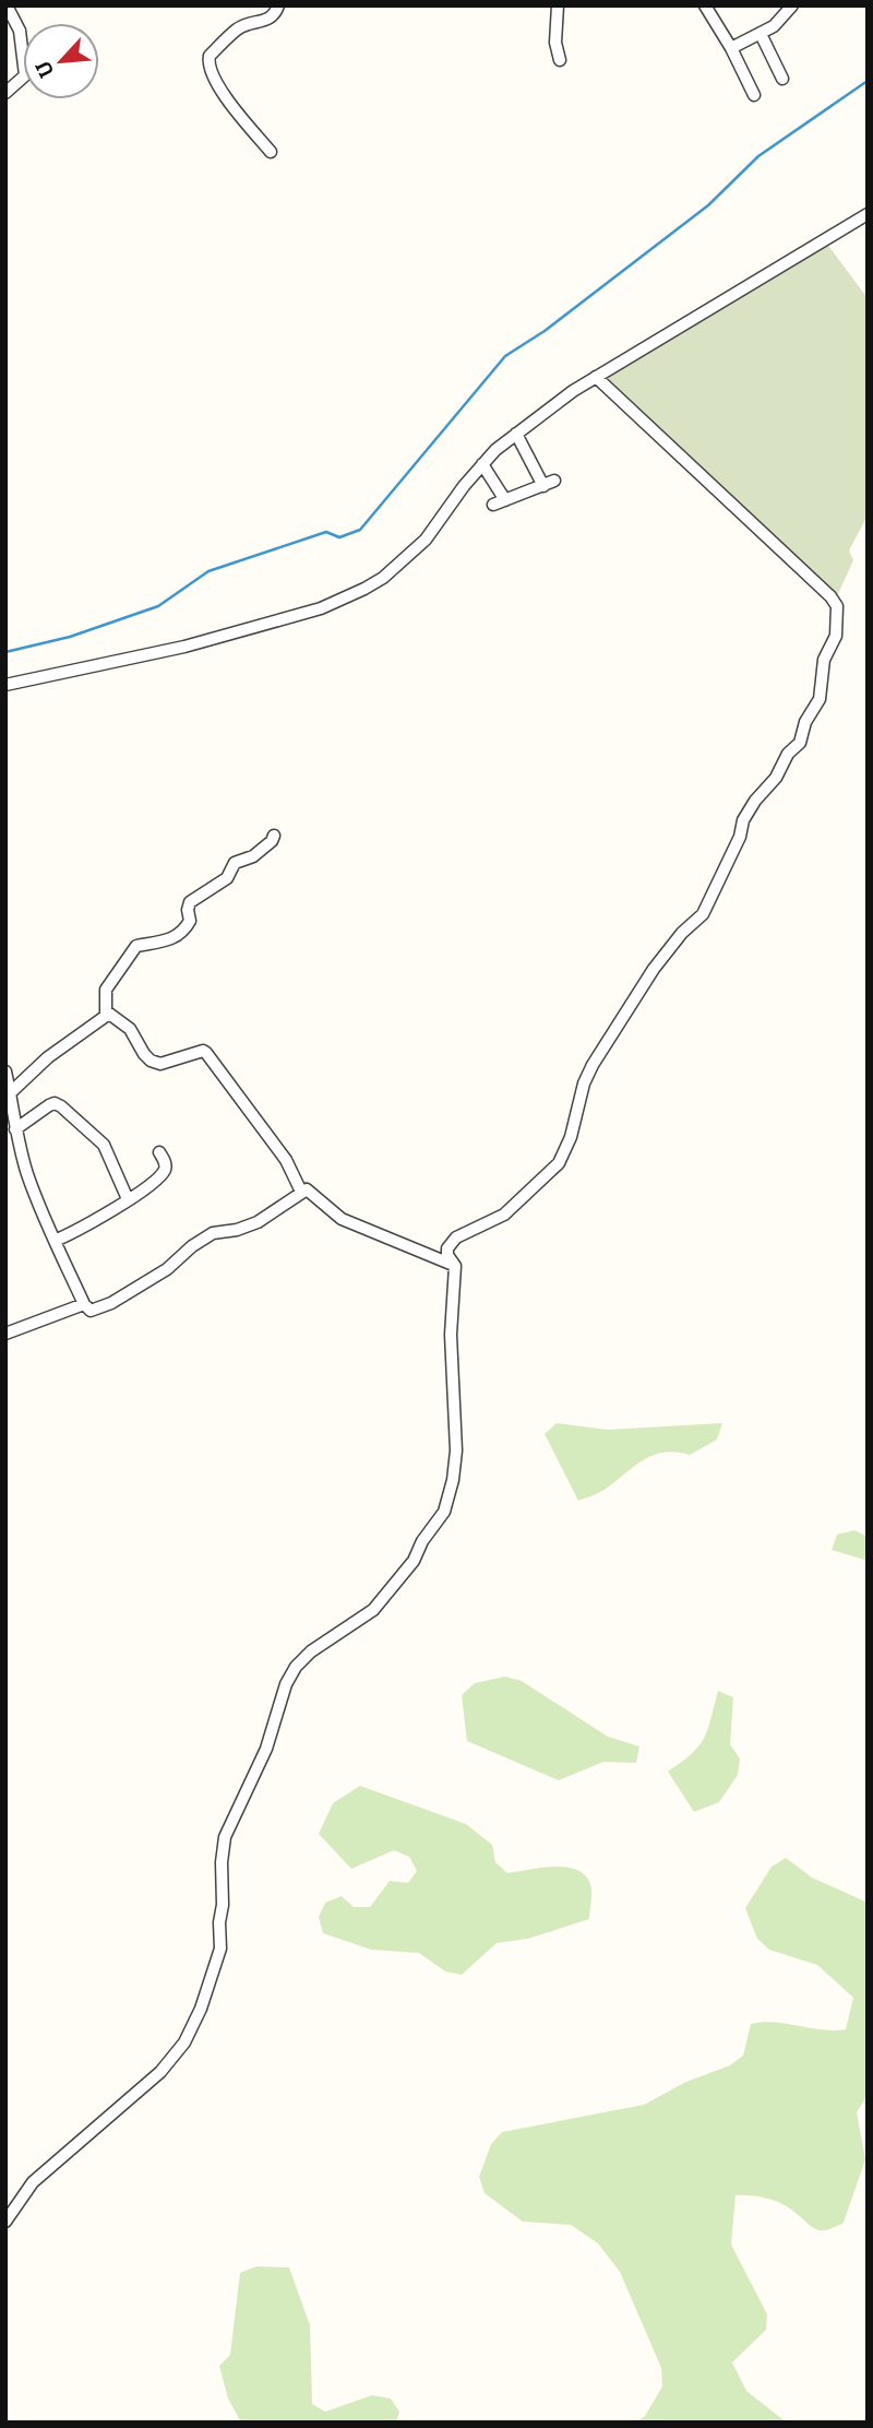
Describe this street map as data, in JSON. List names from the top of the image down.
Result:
{
  "north": "bottom left"
}
